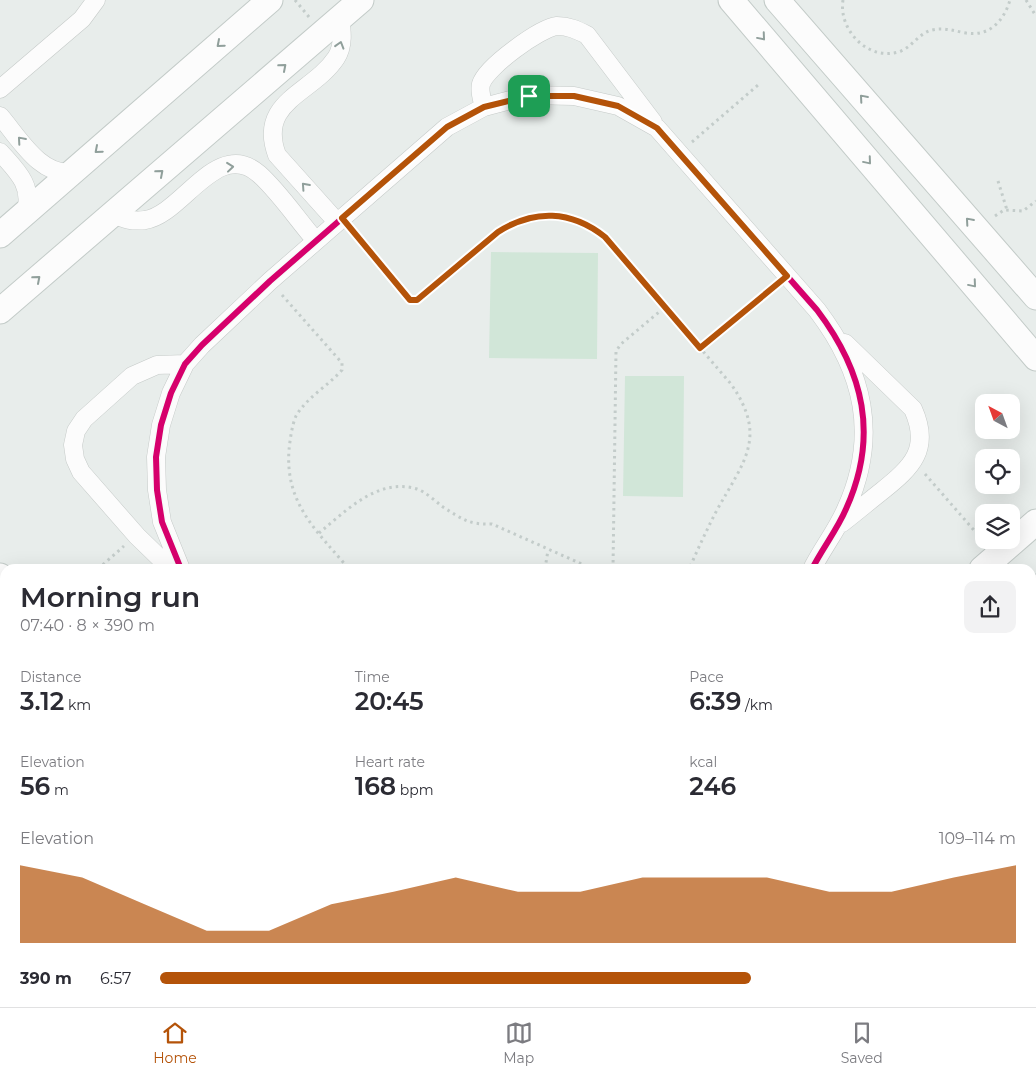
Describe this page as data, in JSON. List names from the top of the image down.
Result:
{
  "north": "top left",
  "page": {
    "heading": ["Morning run", "07:40 · 8 × 390 m"],
    "stats": [
      ["Distance", "3.12 km"],
      ["Time", "20:45"],
      ["Pace", "6:39 /km"],
      ["Elevation", "56 m"],
      ["Heart rate", "168 bpm"],
      ["kcal", "246"]
    ],
    "chart": ["Elevation", "109–114 m"],
    "list": [
      {
        "name": "390 m",
        "note": "6:57"
      }
    ],
    "tabs": ["Home", "Map", "Saved"]
  }
}
